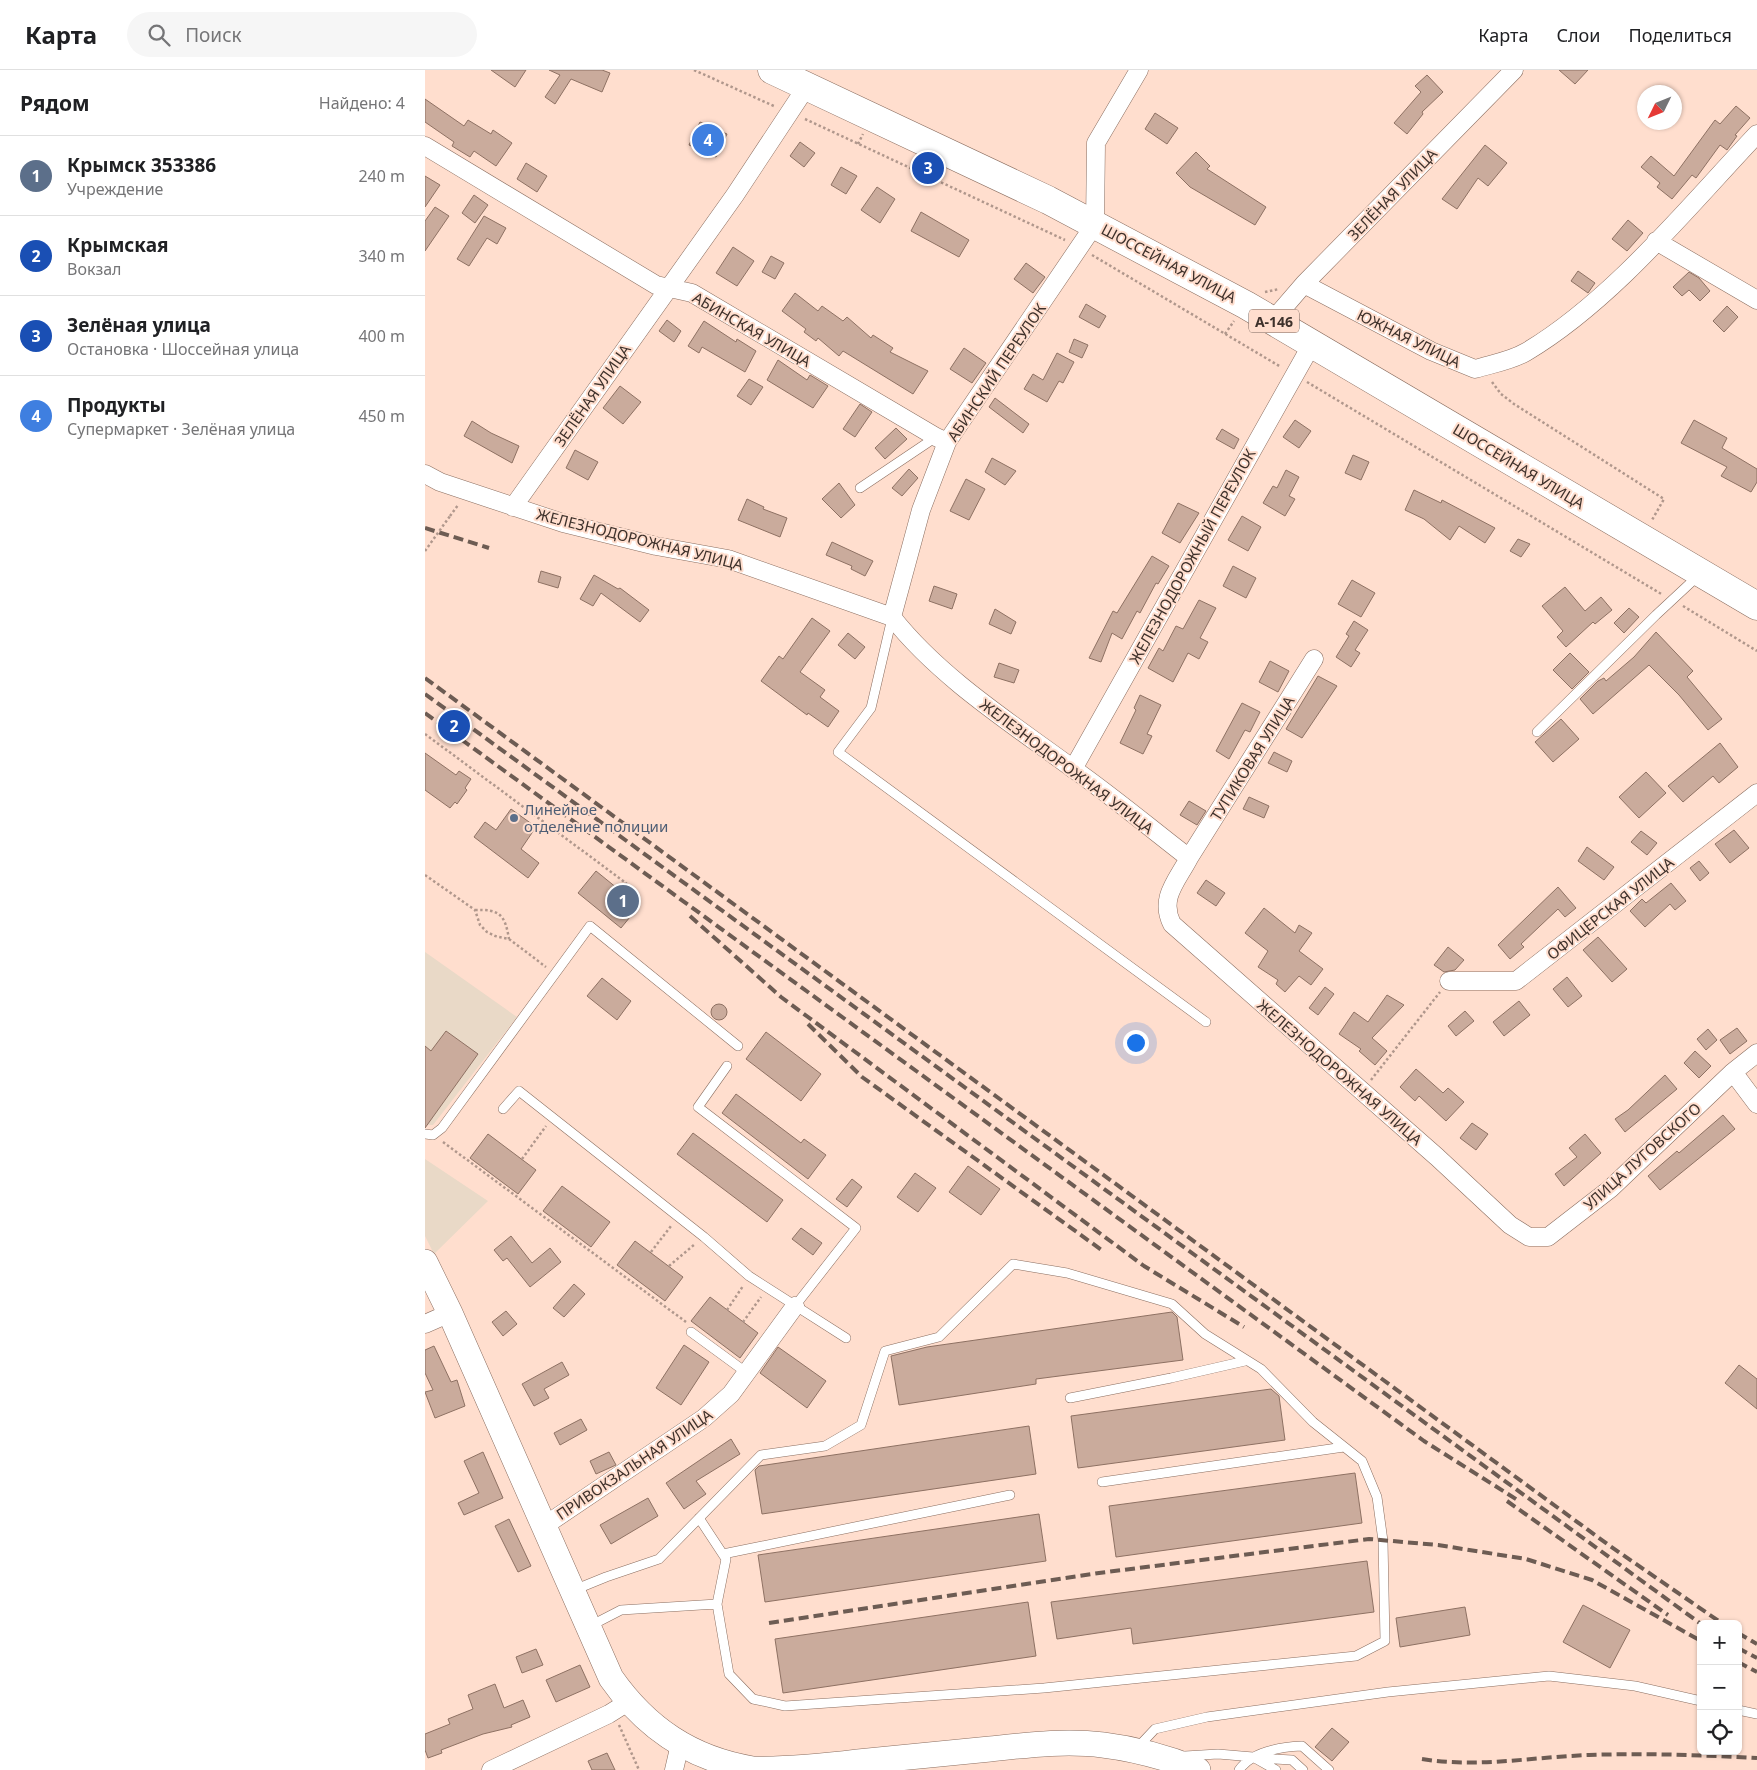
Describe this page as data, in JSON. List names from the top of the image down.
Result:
{
  "streets": {
    "highway": ["ШОССЕЙНАЯ УЛИЦА", "А-146"],
    "main road": ["ПРИВОКЗАЛЬНАЯ УЛИЦА"],
    "street": [
      "ЗЕЛЁНАЯ УЛИЦА",
      "АБИНСКАЯ УЛИЦА",
      "ЮЖНАЯ УЛИЦА",
      "АБИНСКИЙ ПЕРЕУЛОК",
      "ЖЕЛЕЗНОДОРОЖНАЯ УЛИЦА",
      "ЖЕЛЕЗНОДОРОЖНЫЙ ПЕРЕУЛОК",
      "ТУПИКОВАЯ УЛИЦА",
      "ОФИЦЕРСКАЯ УЛИЦА",
      "УЛИЦА ЛУГОВСКОГО"
    ]
  },
  "crossings": [
    ["ЗЕЛЁНАЯ УЛИЦА", "ШОССЕЙНАЯ УЛИЦА"],
    ["ЗЕЛЁНАЯ УЛИЦА", "АБИНСКАЯ УЛИЦА"],
    ["ЗЕЛЁНАЯ УЛИЦА", "ЮЖНАЯ УЛИЦА"],
    ["ЗЕЛЁНАЯ УЛИЦА", "ЖЕЛЕЗНОДОРОЖНАЯ УЛИЦА"],
    ["ШОССЕЙНАЯ УЛИЦА", "АБИНСКИЙ ПЕРЕУЛОК"],
    ["ШОССЕЙНАЯ УЛИЦА", "ЖЕЛЕЗНОДОРОЖНЫЙ ПЕРЕУЛОК"],
    ["АБИНСКАЯ УЛИЦА", "АБИНСКИЙ ПЕРЕУЛОК"],
    ["АБИНСКИЙ ПЕРЕУЛОК", "ЖЕЛЕЗНОДОРОЖНАЯ УЛИЦА"],
    ["ЖЕЛЕЗНОДОРОЖНАЯ УЛИЦА", "ЖЕЛЕЗНОДОРОЖНЫЙ ПЕРЕУЛОК"],
    ["ЖЕЛЕЗНОДОРОЖНАЯ УЛИЦА", "ТУПИКОВАЯ УЛИЦА"],
    ["ЖЕЛЕЗНОДОРОЖНАЯ УЛИЦА", "УЛИЦА ЛУГОВСКОГО"]
  ],
  "places": ["Линейное отделение полиции"],
  "north": "bottom left",
  "page": {
    "header": "Карта",
    "search": "Поиск",
    "nav": ["Карта", "Слои", "Поделиться"],
    "heading": ["Рядом", "Найдено: 4"],
    "pins": [
      "4",
      "3",
      "2",
      "1"
    ],
    "list": [
      {
        "mark": "1",
        "name": "Крымск 353386",
        "note": "Учреждение",
        "value": "240 m"
      },
      {
        "mark": "2",
        "name": "Крымская",
        "note": "Вокзал",
        "value": "340 m"
      },
      {
        "mark": "3",
        "name": "Зелёная улица",
        "note": "Остановка · Шоссейная улица",
        "value": "400 m"
      },
      {
        "mark": "4",
        "name": "Продукты",
        "note": "Супермаркет · Зелёная улица",
        "value": "450 m"
      }
    ],
    "map_buttons": ["+", "−"]
  }
}
